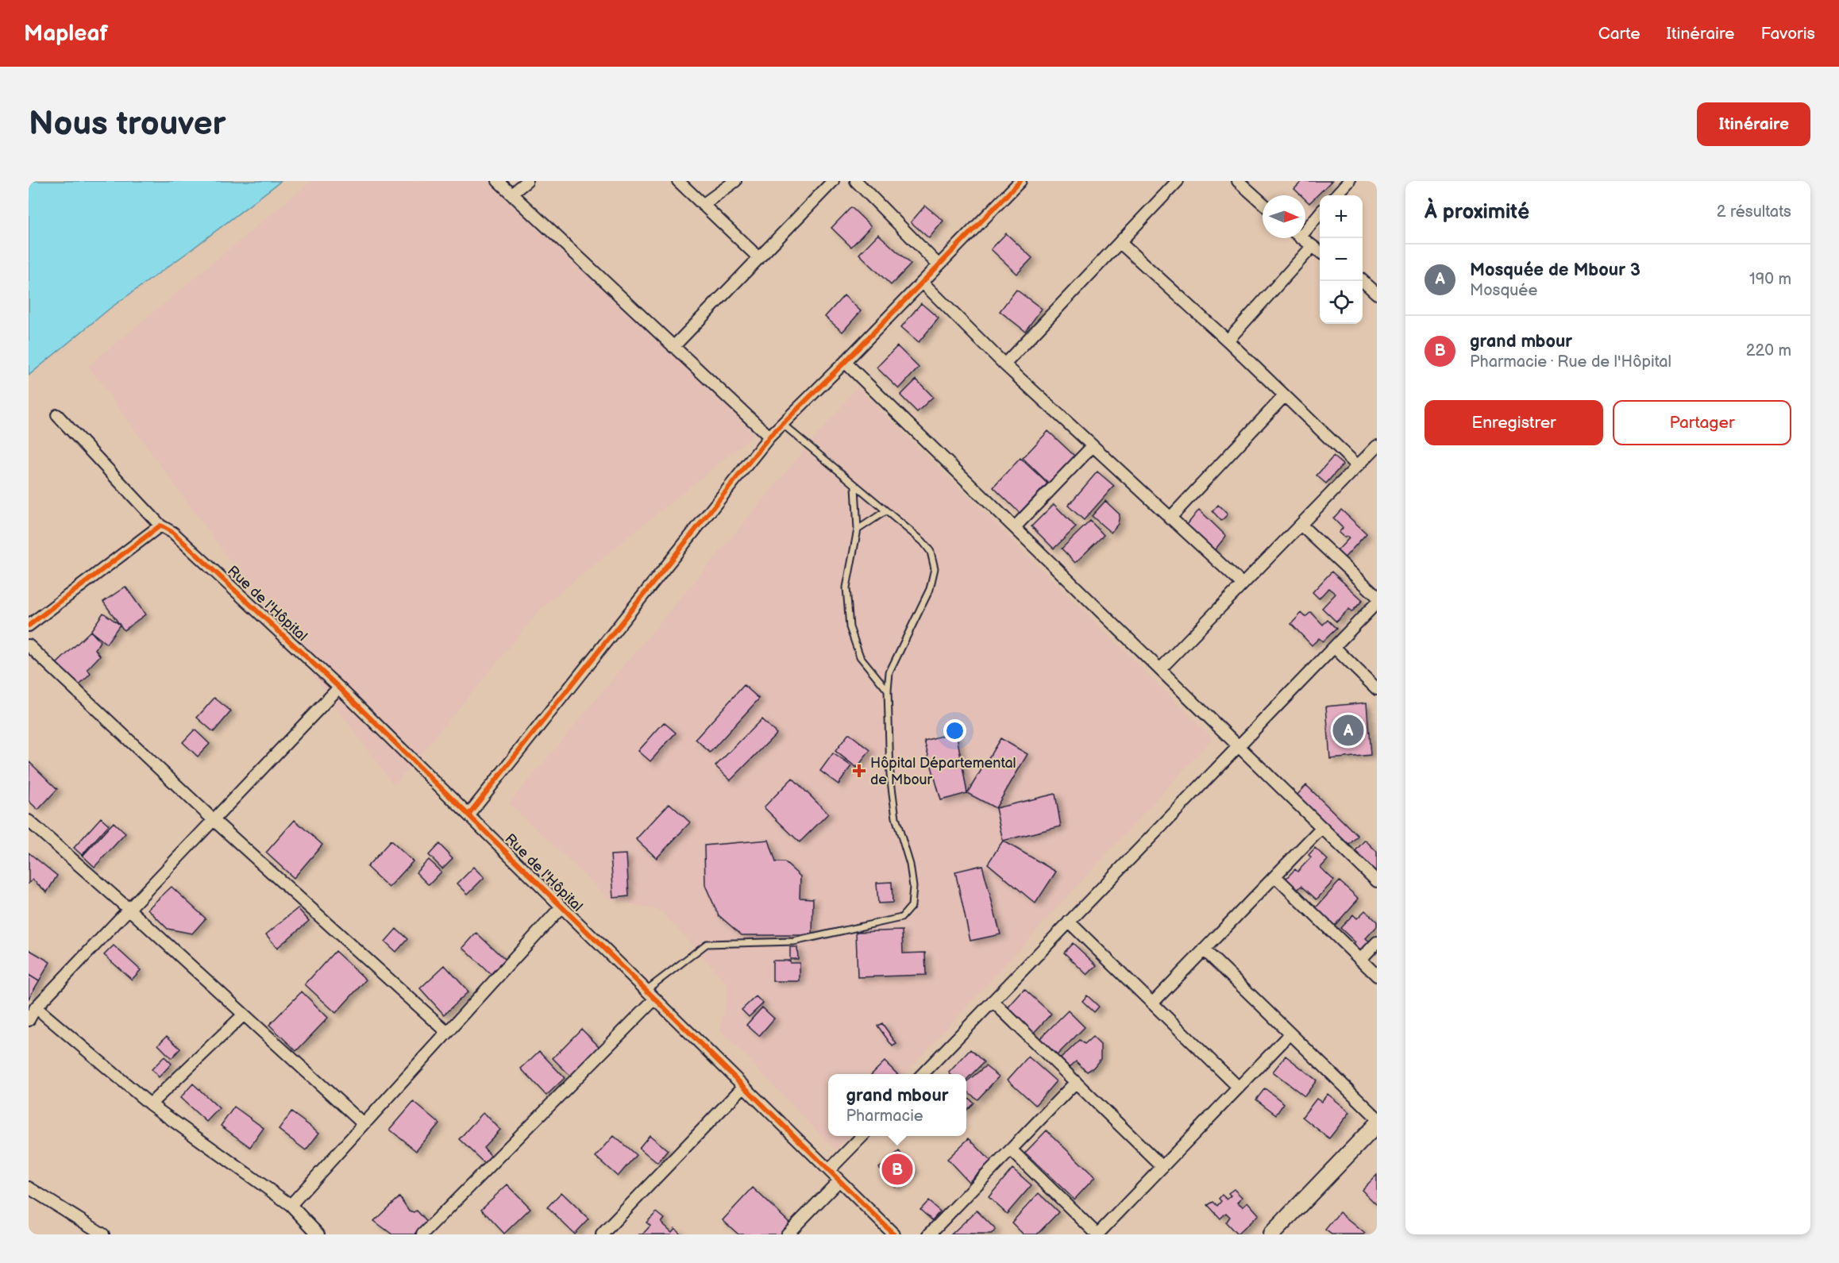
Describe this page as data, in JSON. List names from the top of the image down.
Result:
{
  "streets": {
    "street": ["Rue de l'Hôpital"]
  },
  "places": {
    "health": ["Hôpital Départemental de Mbour"]
  },
  "north": "right",
  "page": {
    "header": "Mapleaf",
    "nav": ["Carte", "Itinéraire", "Favoris"],
    "buttons": [
      "Itinéraire",
      ["Enregistrer", "Partager"]
    ],
    "title": "Nous trouver",
    "heading": ["À proximité", "2 résultats"],
    "map_buttons": ["+", "−"],
    "list": [
      {
        "mark": "A",
        "name": "Mosquée de Mbour 3",
        "note": "Mosquée",
        "value": "190 m"
      },
      {
        "mark": "B",
        "name": "grand mbour",
        "note": "Pharmacie · Rue de l'Hôpital",
        "value": "220 m"
      }
    ],
    "pins": ["A", "B"],
    "popup": ["grand mbour", "Pharmacie"]
  }
}
